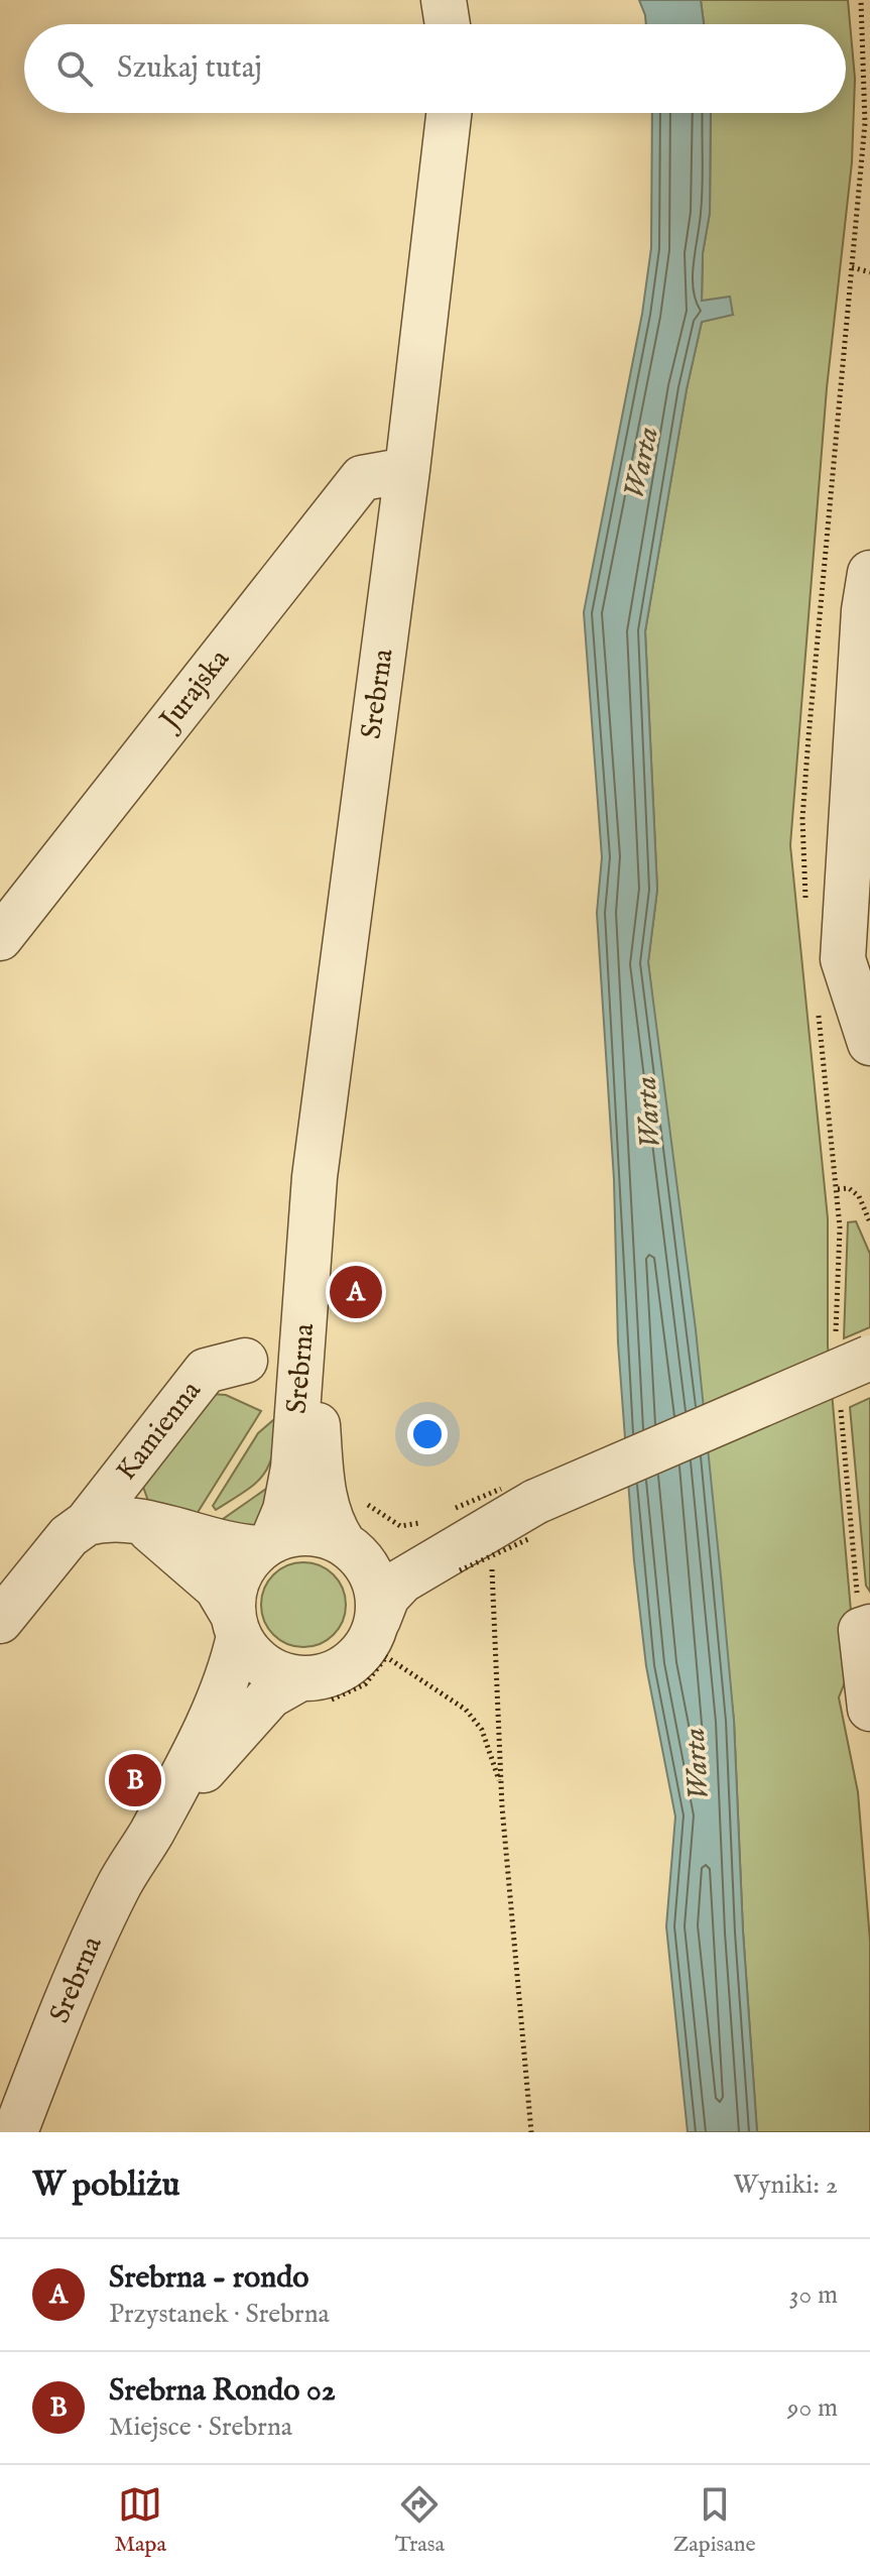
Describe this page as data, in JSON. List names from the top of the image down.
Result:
{
  "streets": {
    "street": ["Jurajska", "Srebrna", "Kamienna"]
  },
  "crossings": [
    ["Jurajska", "Srebrna"],
    ["Srebrna", "Kamienna"]
  ],
  "water": ["Warta"],
  "page": {
    "search": "Szukaj tutaj",
    "pins": ["A", "B"],
    "heading": ["W pobliżu", "Wyniki: 2"],
    "list": [
      {
        "mark": "A",
        "name": "Srebrna - rondo",
        "note": "Przystanek · Srebrna",
        "value": "30 m"
      },
      {
        "mark": "B",
        "name": "Srebrna Rondo 02",
        "note": "Miejsce · Srebrna",
        "value": "90 m"
      }
    ],
    "nav": ["Mapa", "Trasa", "Zapisane"]
  }
}
